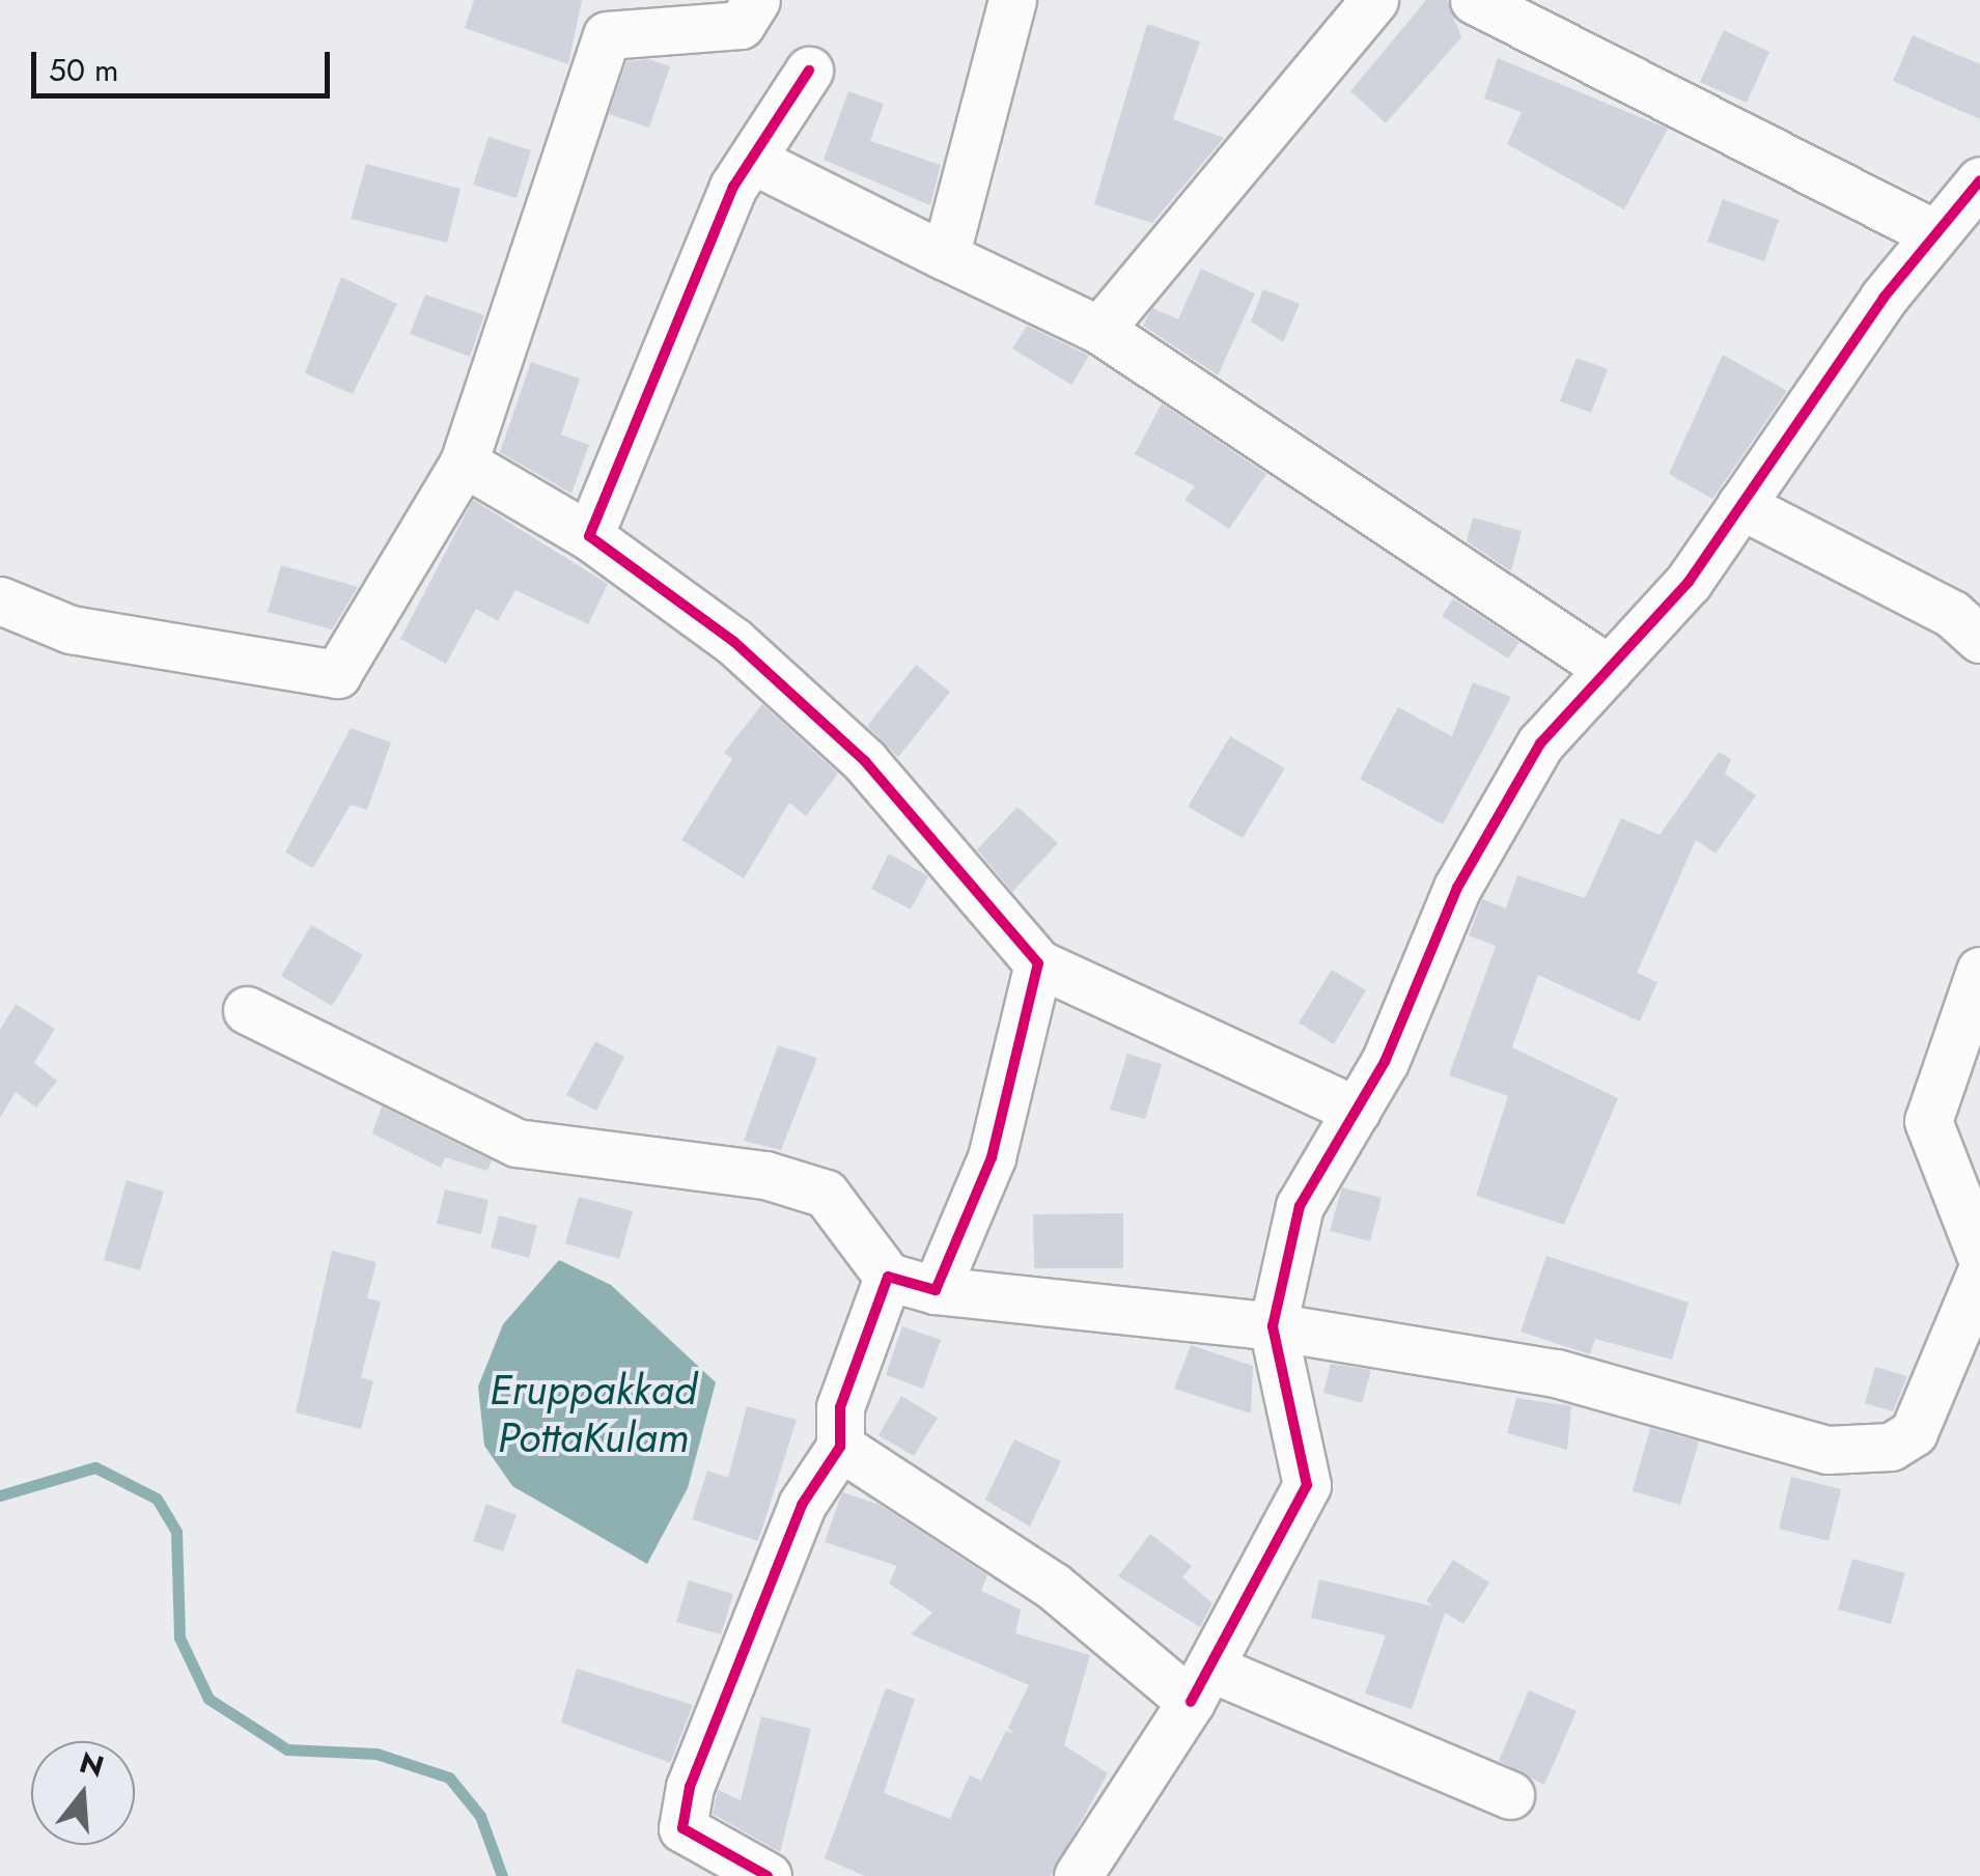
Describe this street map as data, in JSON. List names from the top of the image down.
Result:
{
  "water": ["Eruppakkad PottaKulam"],
  "scale_bar": "50 m",
  "north": "top"
}
